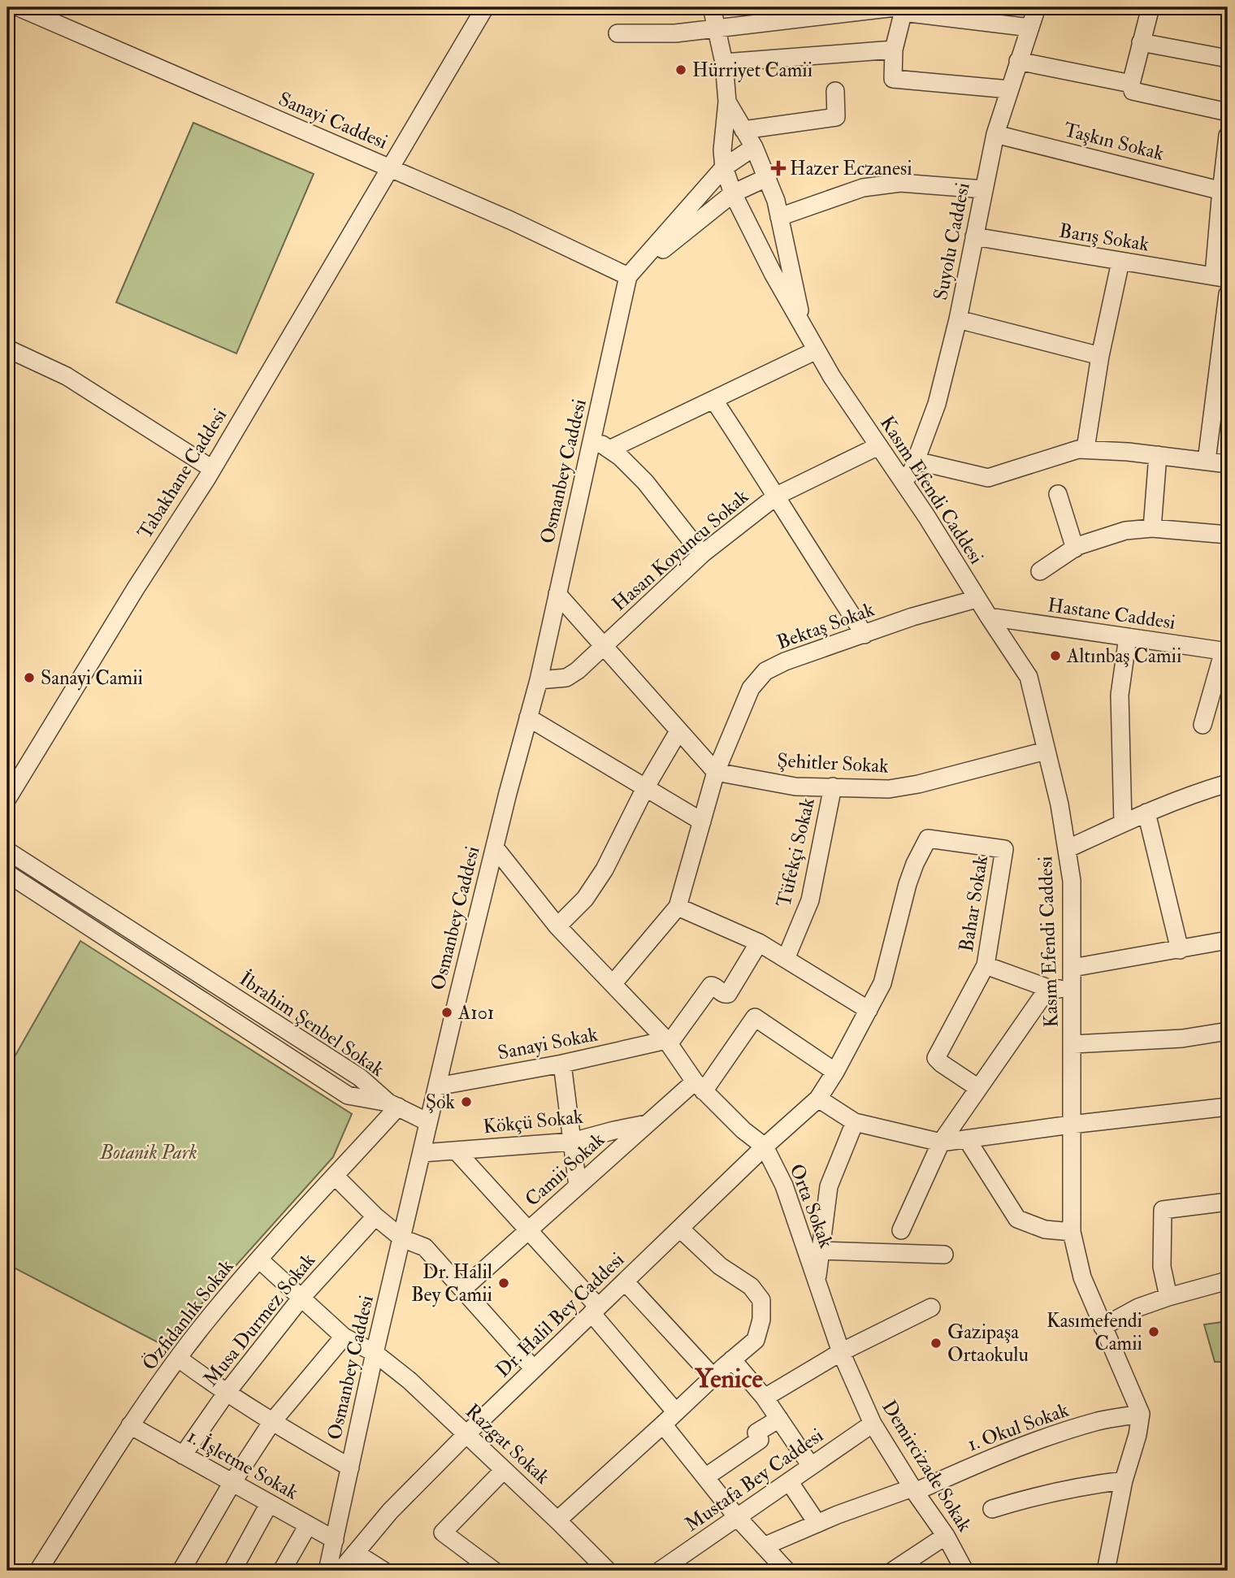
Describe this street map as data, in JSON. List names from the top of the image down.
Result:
{
  "streets": {
    "street": [
      "Sanayi Caddesi",
      "Taşkın Sokak",
      "Barış Sokak",
      "Suyolu Caddesi",
      "Osmanbey Caddesi",
      "Tabakhane Caddesi",
      "Kasım Efendi Caddesi",
      "Hasan Koyuncu Sokak",
      "Hastane Caddesi",
      "Bektaş Sokak",
      "Şehitler Sokak",
      "Tüfekçi Sokak",
      "Bahar Sokak",
      "İbrahim Şenbel Sokak",
      "Sanayi Sokak",
      "Kökçü Sokak",
      "Camii Sokak",
      "Orta Sokak",
      "Özfidanlık Sokak",
      "Dr. Halil Bey Caddesi",
      "Musa Durmez Sokak",
      "1. Okul Sokak",
      "Razgat Sokak",
      "1. İşletme Sokak",
      "Demircizade Sokak",
      "Mustafa Bey Caddesi"
    ]
  },
  "crossings": [
    ["Sanayi Caddesi", "Osmanbey Caddesi"],
    ["Sanayi Caddesi", "Tabakhane Caddesi"],
    ["Taşkın Sokak", "Suyolu Caddesi"],
    ["Barış Sokak", "Suyolu Caddesi"],
    ["Suyolu Caddesi", "Kasım Efendi Caddesi"],
    ["Osmanbey Caddesi", "Kasım Efendi Caddesi"],
    ["Osmanbey Caddesi", "Hasan Koyuncu Sokak"],
    ["Osmanbey Caddesi", "Sanayi Sokak"],
    ["Osmanbey Caddesi", "Kökçü Sokak"],
    ["Osmanbey Caddesi", "Razgat Sokak"],
    ["Osmanbey Caddesi", "1. İşletme Sokak"],
    ["Kasım Efendi Caddesi", "Hasan Koyuncu Sokak"],
    ["Kasım Efendi Caddesi", "Hastane Caddesi"],
    ["Kasım Efendi Caddesi", "Bektaş Sokak"],
    ["Kasım Efendi Caddesi", "Şehitler Sokak"],
    ["Kasım Efendi Caddesi", "Bahar Sokak"],
    ["Kasım Efendi Caddesi", "1. Okul Sokak"],
    ["Bektaş Sokak", "Şehitler Sokak"],
    ["Şehitler Sokak", "Tüfekçi Sokak"],
    ["Bahar Sokak", "Dr. Halil Bey Caddesi"],
    ["İbrahim Şenbel Sokak", "Özfidanlık Sokak"],
    ["Kökçü Sokak", "Camii Sokak"],
    ["Camii Sokak", "Dr. Halil Bey Caddesi"],
    ["Orta Sokak", "Dr. Halil Bey Caddesi"],
    ["Orta Sokak", "Demircizade Sokak"],
    ["Özfidanlık Sokak", "Razgat Sokak"],
    ["Özfidanlık Sokak", "1. İşletme Sokak"],
    ["Dr. Halil Bey Caddesi", "Razgat Sokak"],
    ["Musa Durmez Sokak", "Razgat Sokak"],
    ["Musa Durmez Sokak", "1. İşletme Sokak"],
    ["1. Okul Sokak", "Demircizade Sokak"],
    ["Demircizade Sokak", "Mustafa Bey Caddesi"]
  ],
  "districts": ["Yenice"],
  "parks": ["Botanik Park"],
  "places": {
    "other": [
      "Hürriyet Camii",
      "Altınbaş Camii",
      "Sanayi Camii",
      "A101",
      "Şok",
      "Dr. Halil Bey Camii",
      "Kasımefendi Camii",
      "Gazipaşa Ortaokulu"
    ],
    "health": ["Hazer Eczanesi"]
  }
}
